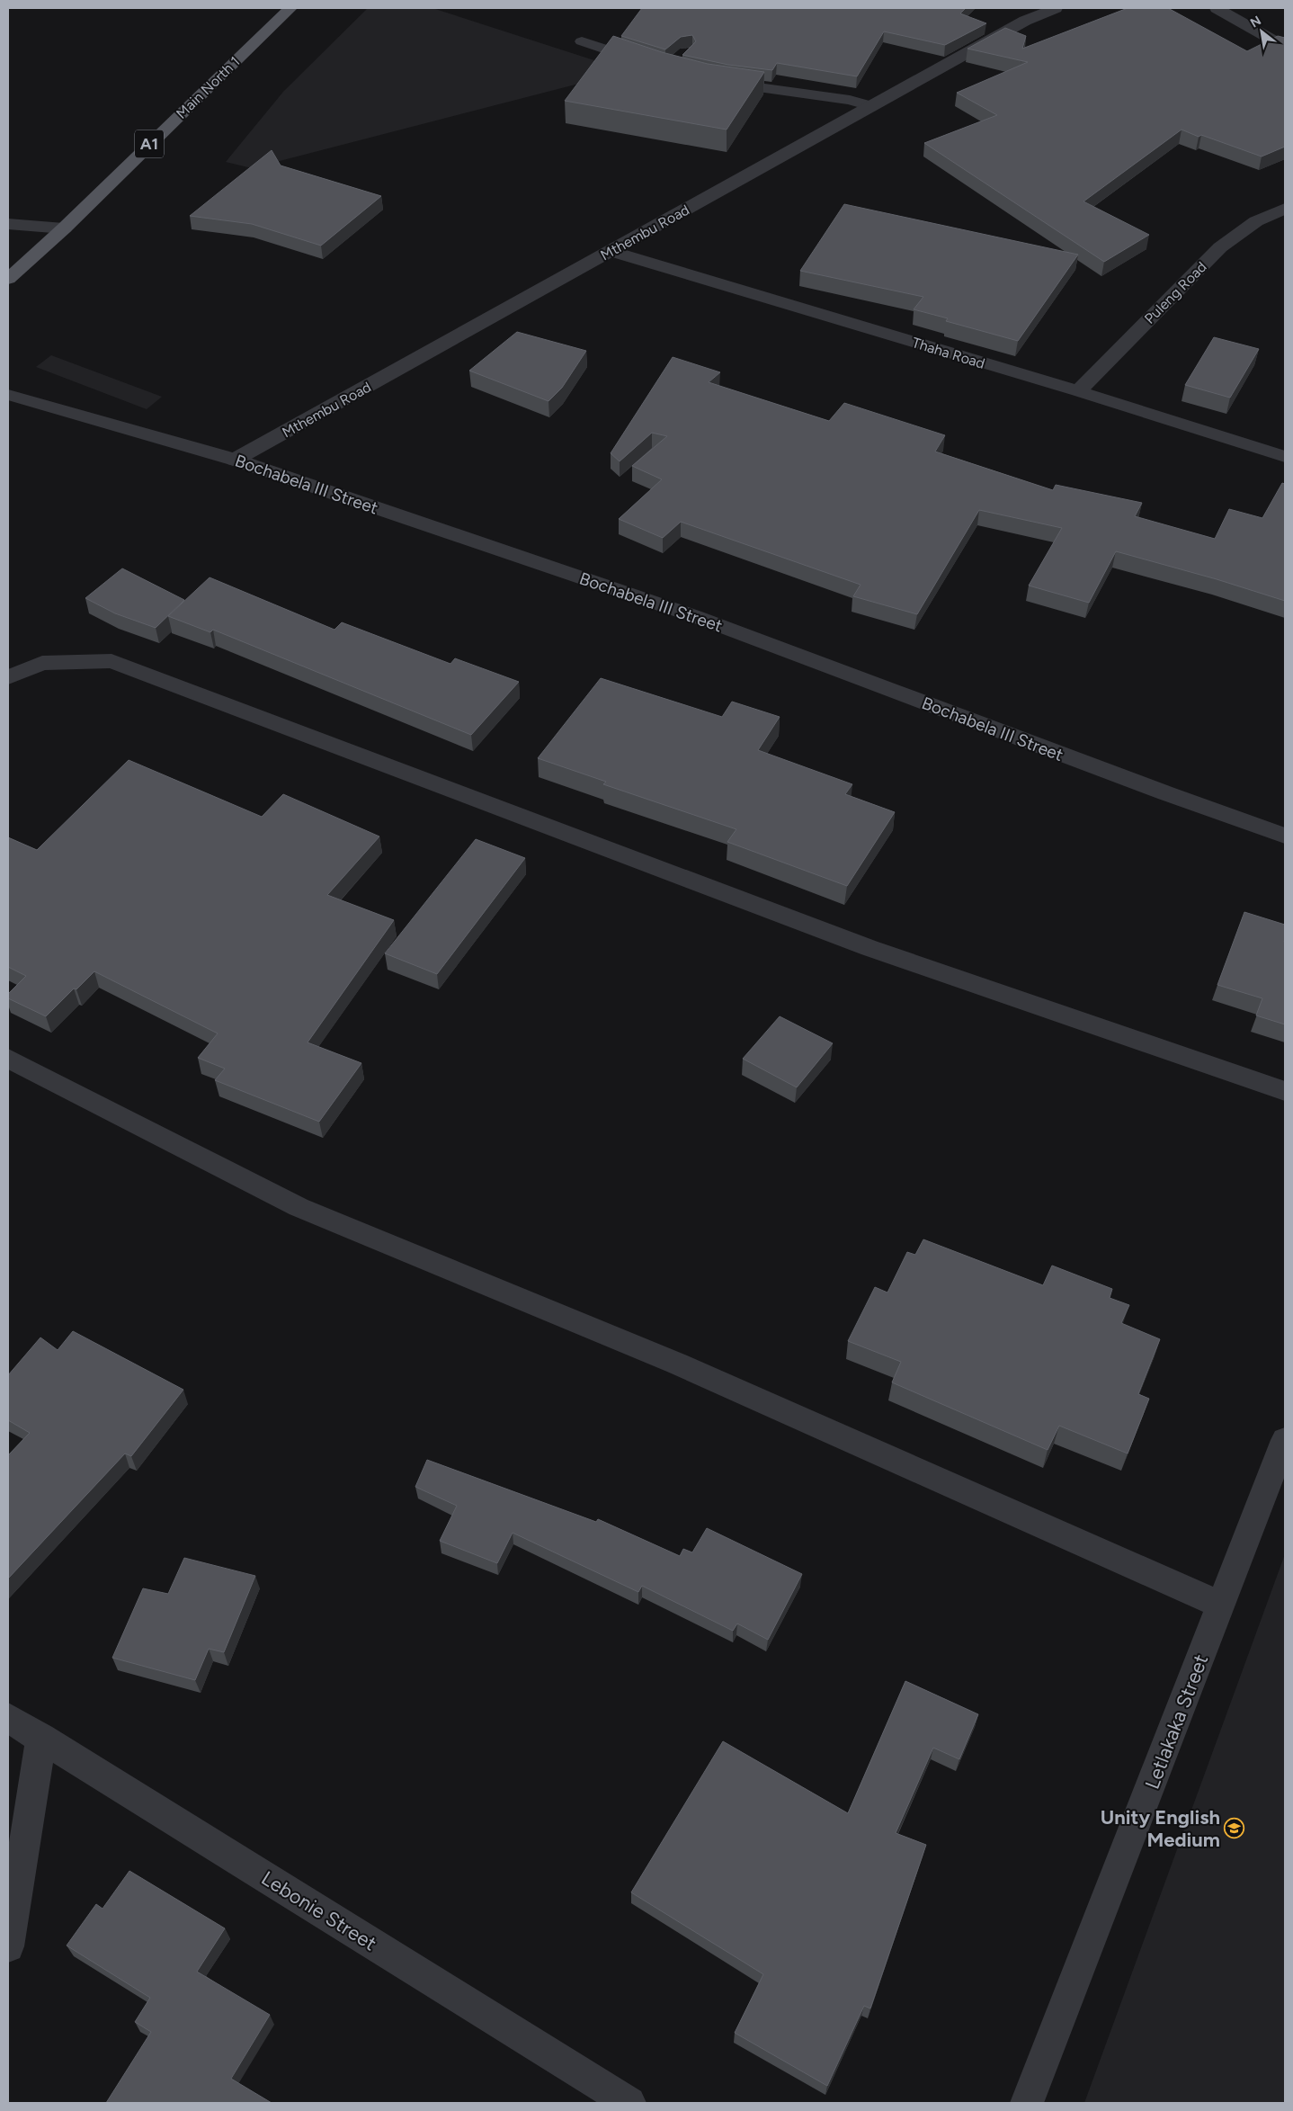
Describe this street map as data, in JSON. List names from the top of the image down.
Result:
{
  "streets": {
    "main road": ["Main North 1", "A1"],
    "street": [
      "Mthembu Road",
      "Puleng Road",
      "Thaha Road",
      "Bochabela III Street",
      "Letlakaka Street",
      "Lebonie Street"
    ]
  },
  "crossings": [
    ["Mthembu Road", "Thaha Road"],
    ["Mthembu Road", "Bochabela III Street"],
    ["Puleng Road", "Thaha Road"]
  ],
  "places": {
    "school or university": ["Unity English Medium"]
  },
  "north": "top left"
}
